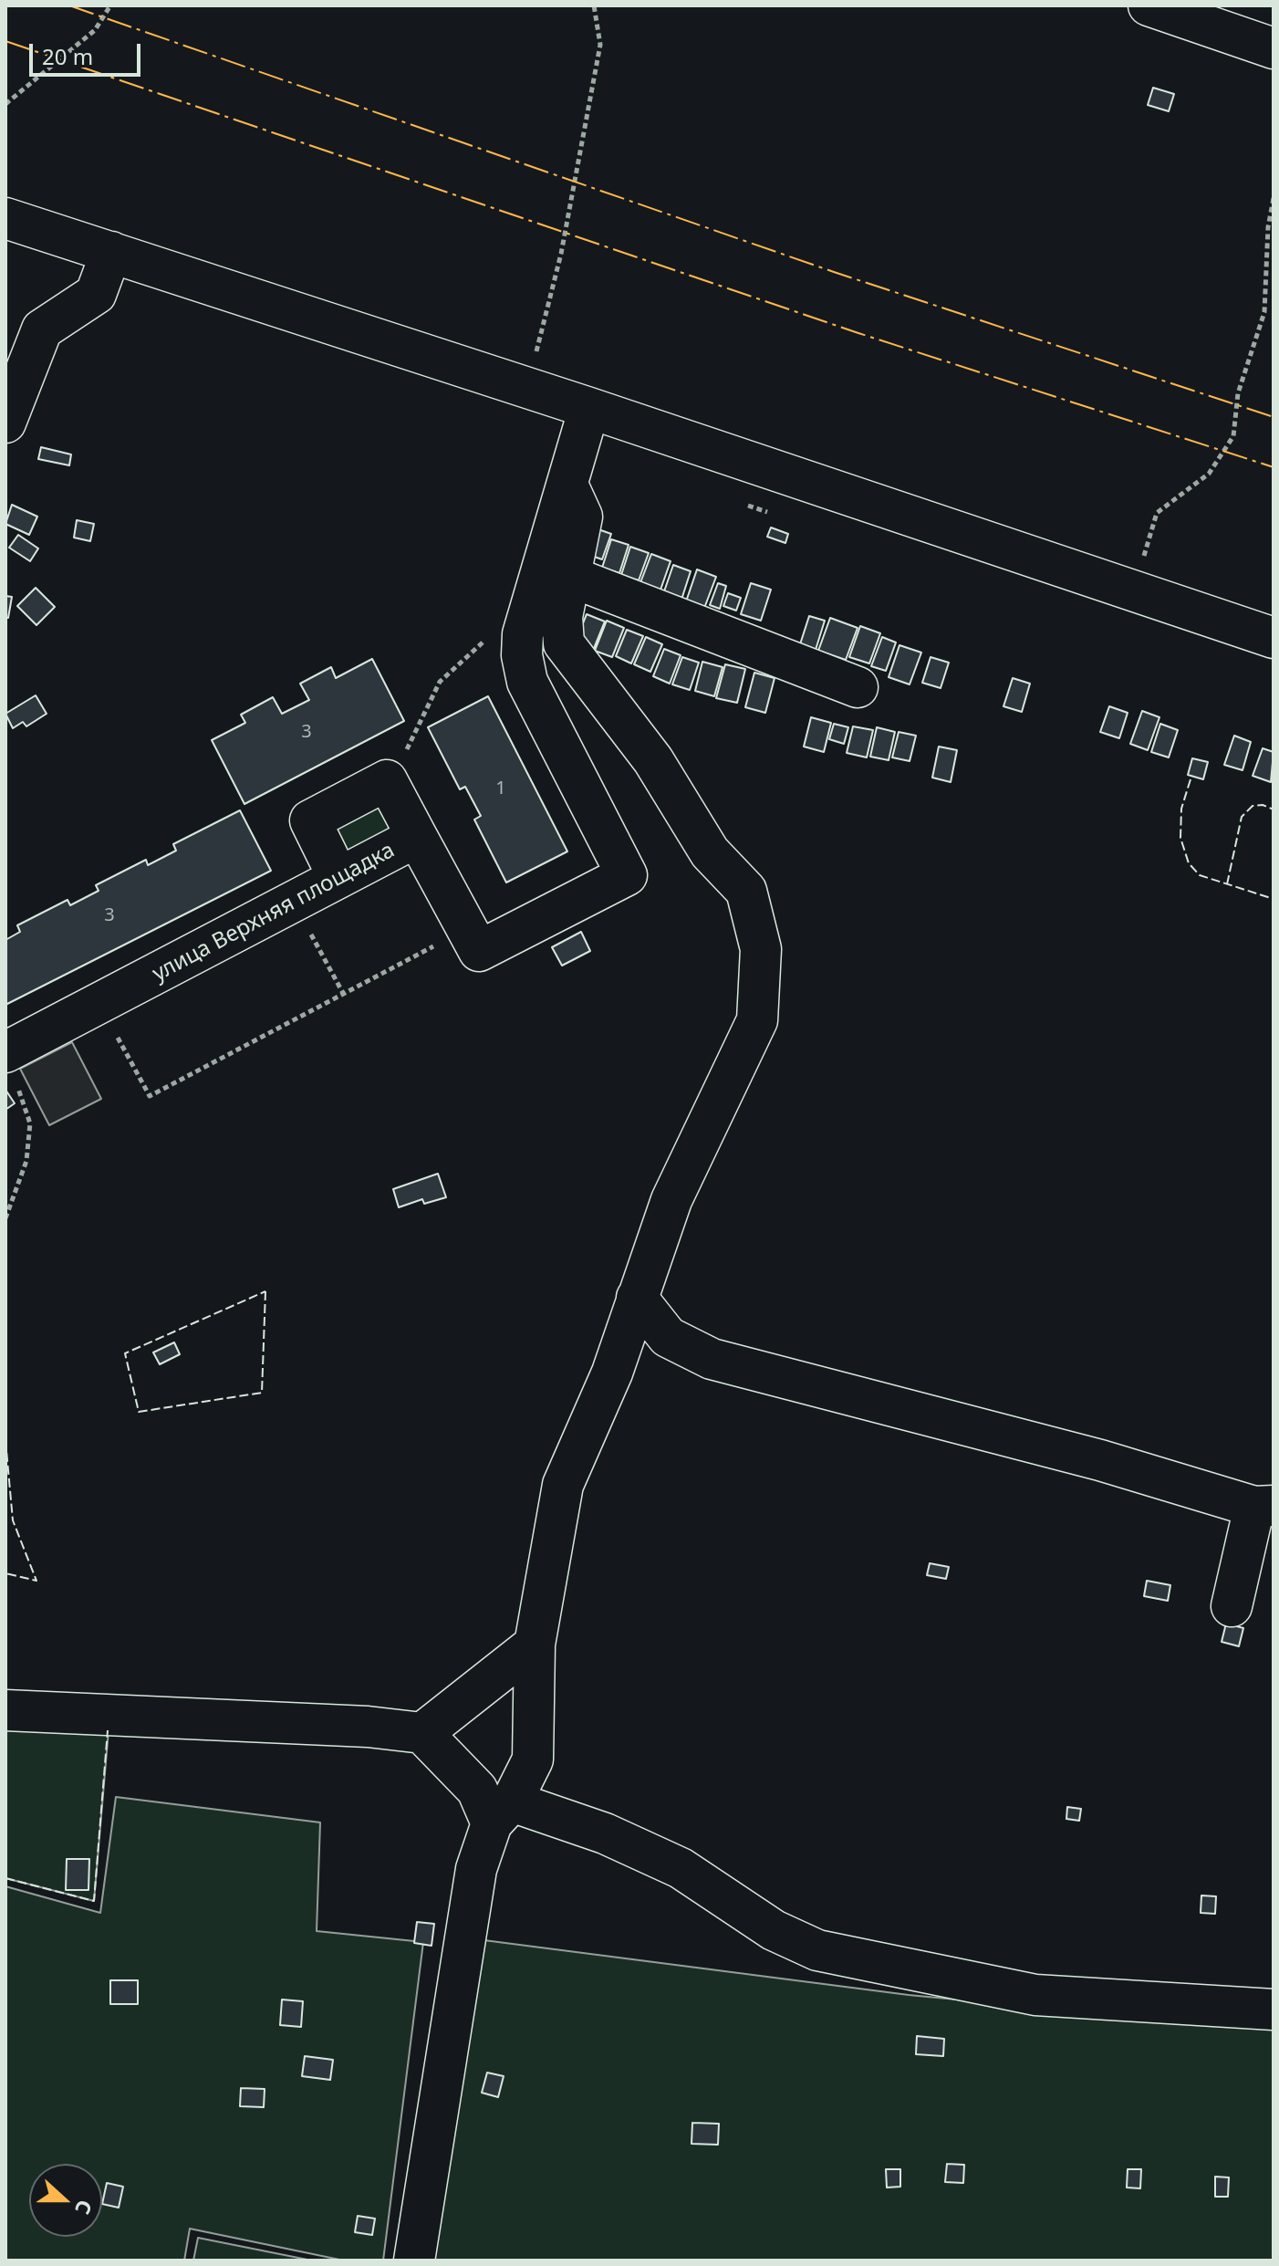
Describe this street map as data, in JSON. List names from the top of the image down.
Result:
{
  "streets": {
    "street": ["улица Верхняя площадка"]
  },
  "house_numbers": ["3", "1", "3"],
  "scale_bar": "20 m",
  "north": "right"
}
